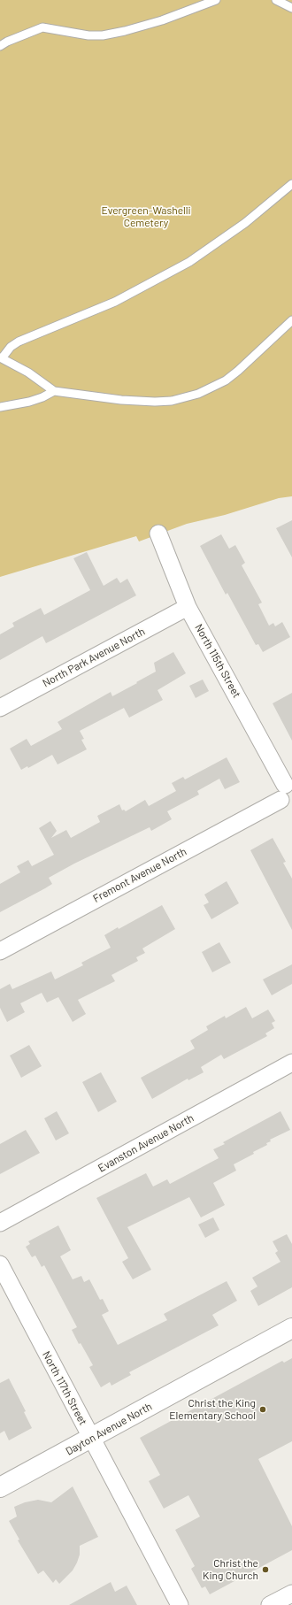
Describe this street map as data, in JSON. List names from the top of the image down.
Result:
{
  "streets": {
    "street": [
      "North Park Avenue North",
      "North 115th Street",
      "Fremont Avenue North",
      "Evanston Avenue North",
      "North 117th Street",
      "Dayton Avenue North"
    ]
  },
  "crossings": [
    ["North Park Avenue North", "North 115th Street"],
    ["North 115th Street", "Fremont Avenue North"],
    ["North 117th Street", "Dayton Avenue North"]
  ],
  "parks": ["Evergreen-Washelli Cemetery"],
  "places": ["Christ the King Elementary School", "Christ the King Church"]
}
